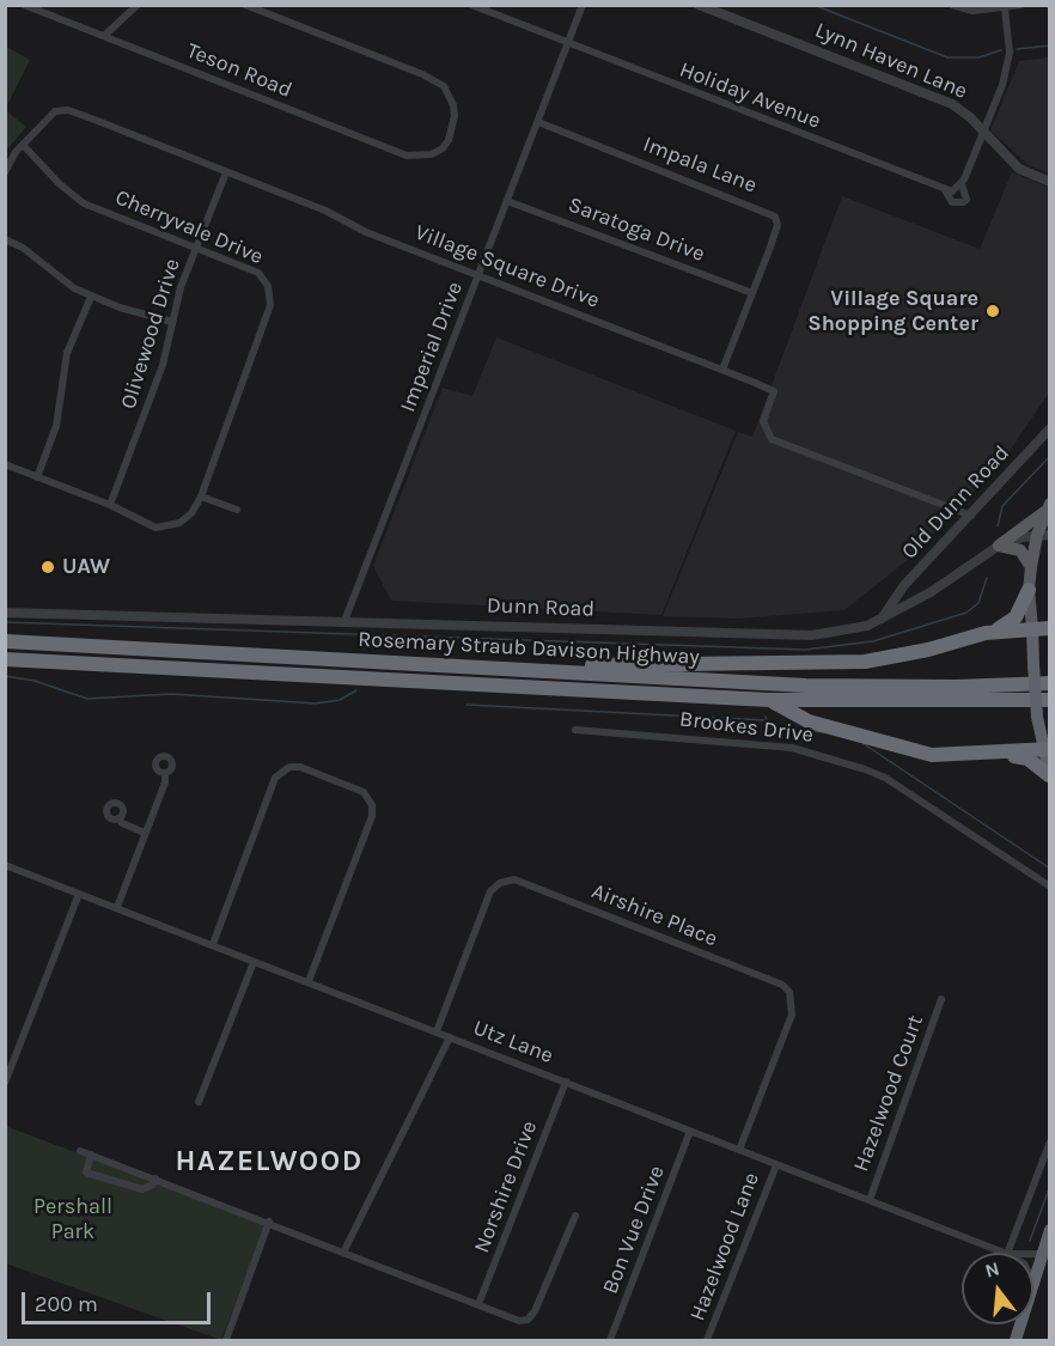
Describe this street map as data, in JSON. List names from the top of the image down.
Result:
{
  "streets": {
    "highway": ["Rosemary Straub Davison Highway"],
    "street": [
      "Lynn Haven Lane",
      "Teson Road",
      "Holiday Avenue",
      "Impala Lane",
      "Cherryvale Drive",
      "Saratoga Drive",
      "Village Square Drive",
      "Olivewood Drive",
      "Imperial Drive",
      "Old Dunn Road",
      "Dunn Road",
      "Brookes Drive",
      "Airshire Place",
      "Utz Lane",
      "Hazelwood Court",
      "Norshire Drive",
      "Bon Vue Drive",
      "Hazelwood Lane"
    ]
  },
  "crossings": [
    ["Holiday Avenue", "Imperial Drive"],
    ["Impala Lane", "Saratoga Drive"],
    ["Impala Lane", "Village Square Drive"],
    ["Impala Lane", "Imperial Drive"],
    ["Cherryvale Drive", "Village Square Drive"],
    ["Cherryvale Drive", "Olivewood Drive"],
    ["Saratoga Drive", "Imperial Drive"],
    ["Village Square Drive", "Olivewood Drive"],
    ["Village Square Drive", "Imperial Drive"],
    ["Village Square Drive", "Old Dunn Road"],
    ["Imperial Drive", "Dunn Road"],
    ["Old Dunn Road", "Dunn Road"],
    ["Airshire Place", "Utz Lane"],
    ["Utz Lane", "Hazelwood Court"],
    ["Utz Lane", "Norshire Drive"],
    ["Utz Lane", "Bon Vue Drive"],
    ["Utz Lane", "Hazelwood Lane"]
  ],
  "districts": ["HAZELWOOD"],
  "parks": ["Pershall Park"],
  "places": ["Village Square Shopping Center", "UAW"],
  "scale_bar": "200 m",
  "north": "top"
}
